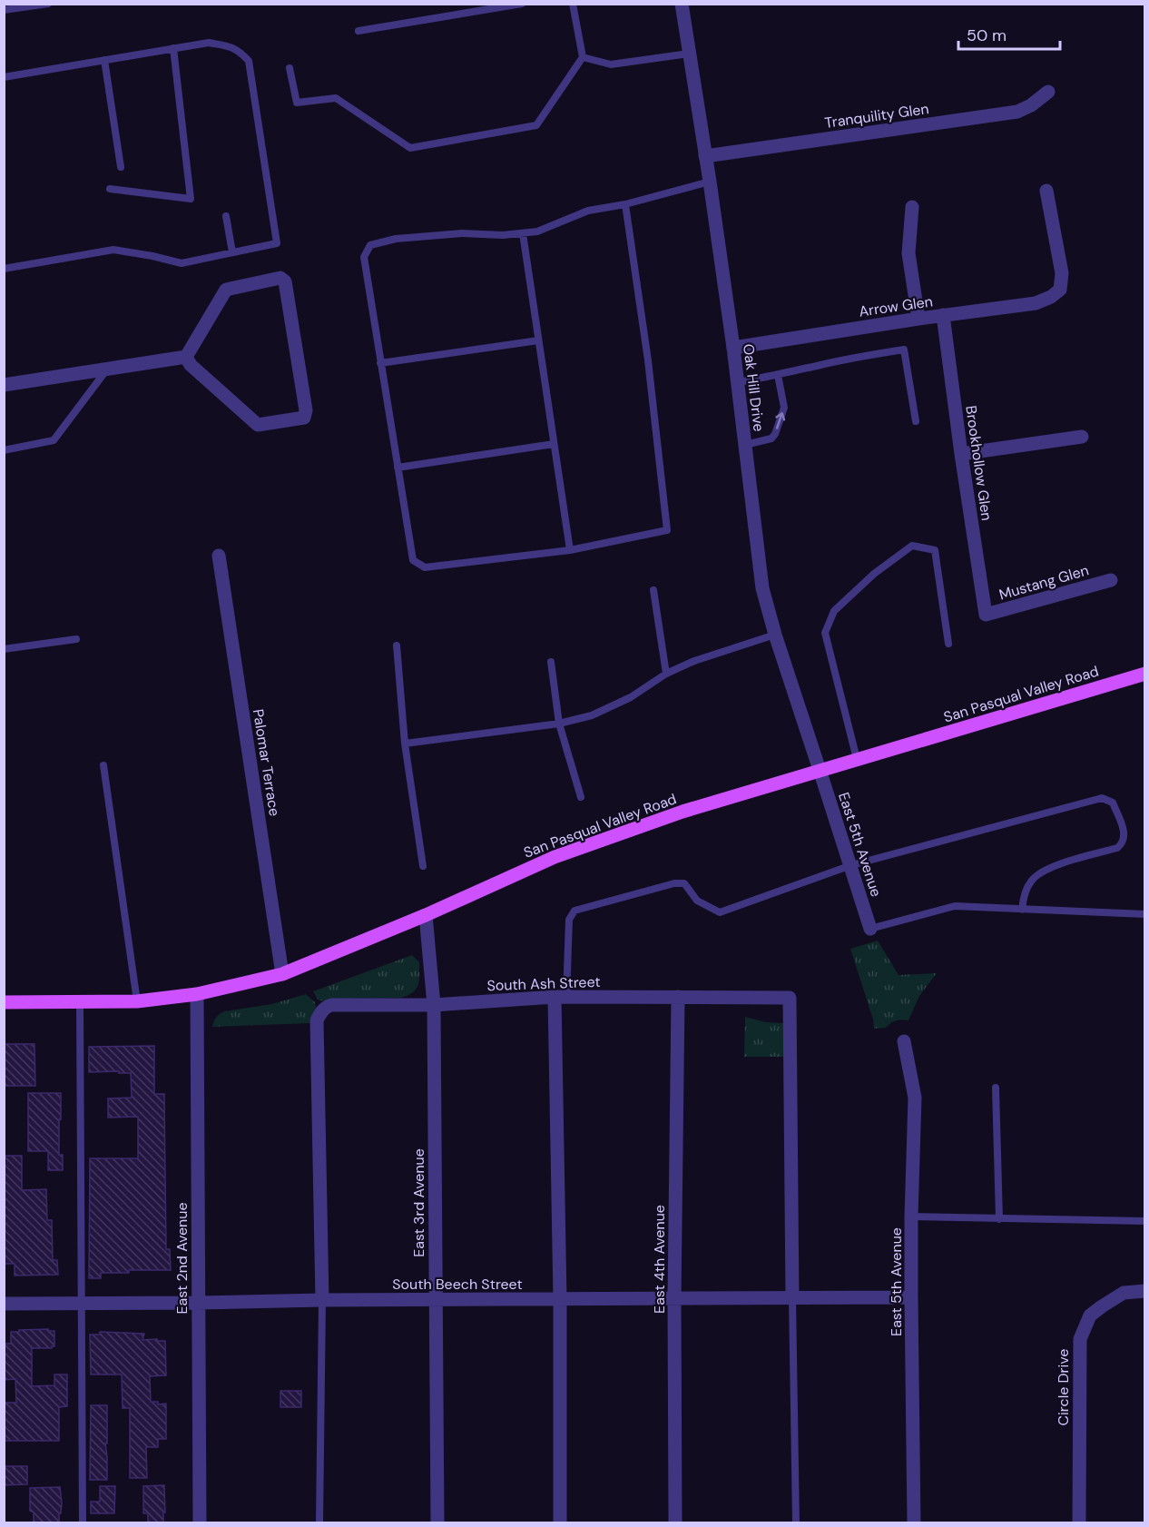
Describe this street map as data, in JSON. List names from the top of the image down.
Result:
{
  "streets": {
    "main road": ["San Pasqual Valley Road"],
    "street": [
      "Tranquility Glen",
      "Arrow Glen",
      "Oak Hill Drive",
      "Brookhollow Glen",
      "Mustang Glen",
      "Palomar Terrace",
      "East 5th Avenue",
      "South Ash Street",
      "East 3rd Avenue",
      "East 2nd Avenue",
      "East 4th Avenue",
      "South Beech Street",
      "Circle Drive"
    ]
  },
  "crossings": [
    ["Tranquility Glen", "Oak Hill Drive"],
    ["Arrow Glen", "Oak Hill Drive"],
    ["Arrow Glen", "Brookhollow Glen"],
    ["Oak Hill Drive", "San Pasqual Valley Road"],
    ["Oak Hill Drive", "East 5th Avenue"],
    ["Brookhollow Glen", "Mustang Glen"],
    ["San Pasqual Valley Road", "Palomar Terrace"],
    ["San Pasqual Valley Road", "East 5th Avenue"],
    ["San Pasqual Valley Road", "East 3rd Avenue"],
    ["San Pasqual Valley Road", "East 2nd Avenue"],
    ["East 5th Avenue", "South Beech Street"],
    ["South Ash Street", "East 3rd Avenue"],
    ["South Ash Street", "East 4th Avenue"],
    ["South Ash Street", "South Beech Street"],
    ["East 3rd Avenue", "South Beech Street"],
    ["East 2nd Avenue", "South Beech Street"],
    ["East 4th Avenue", "South Beech Street"]
  ],
  "scale_bar": "50 m"
}
